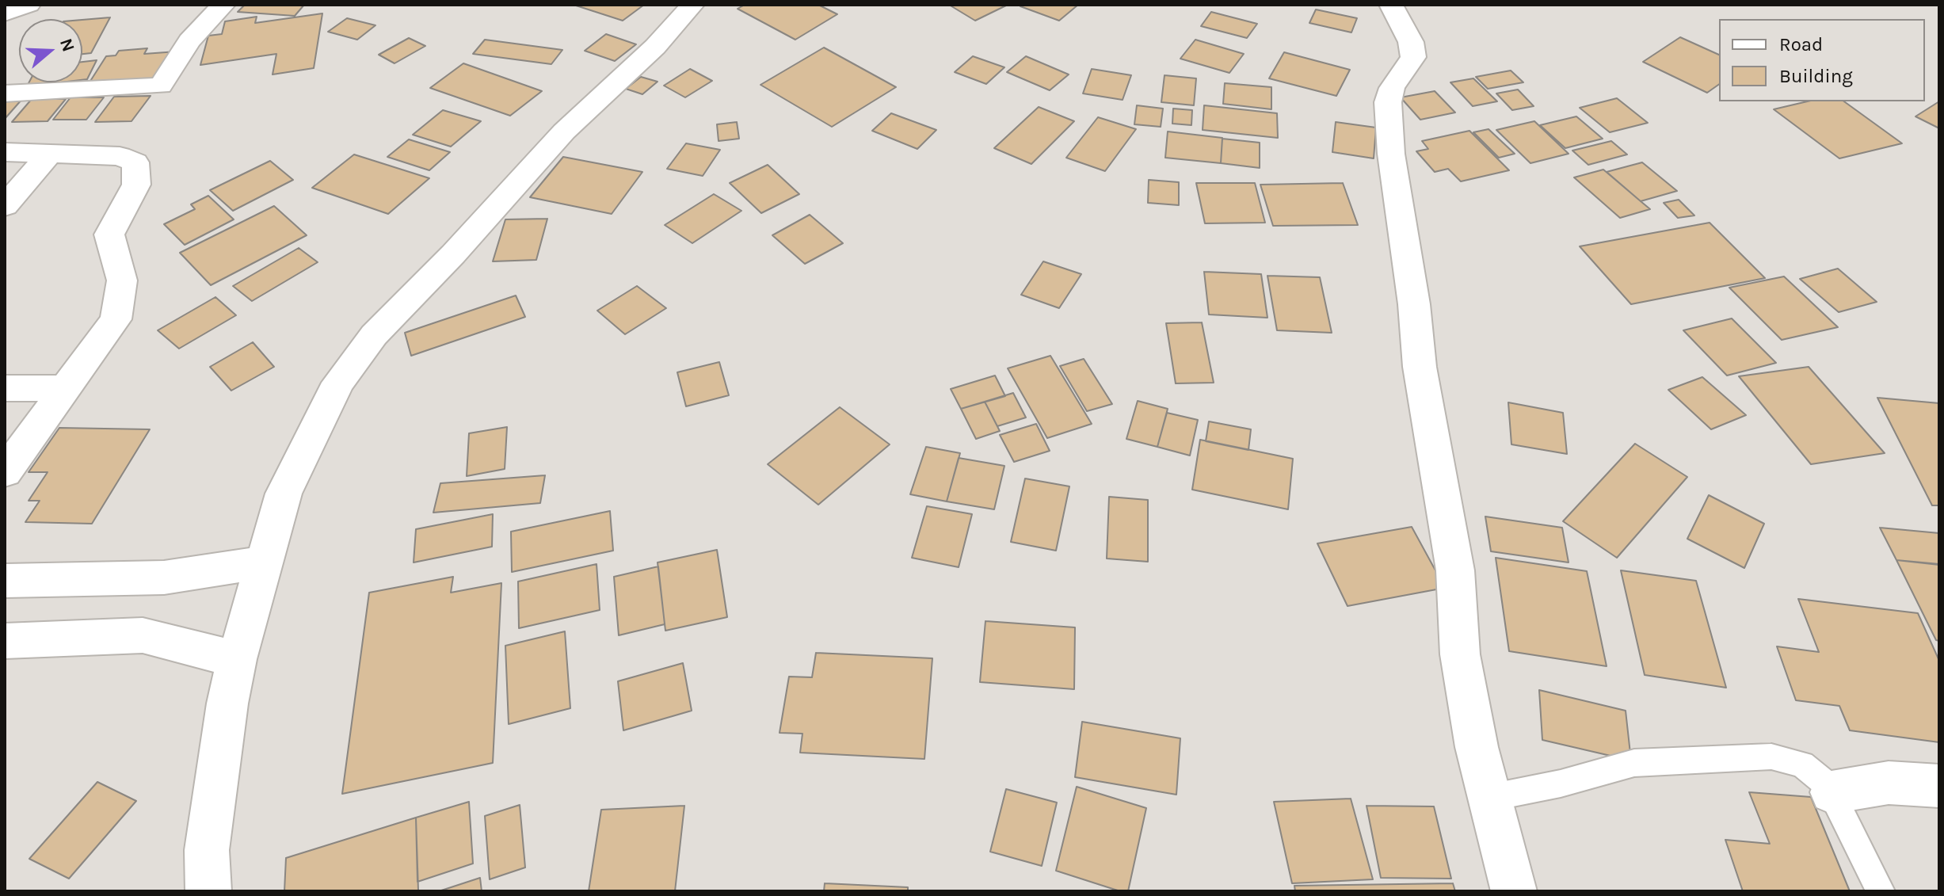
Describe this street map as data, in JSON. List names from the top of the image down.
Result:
{
  "legend": ["Road", "Building"],
  "north": "right"
}
